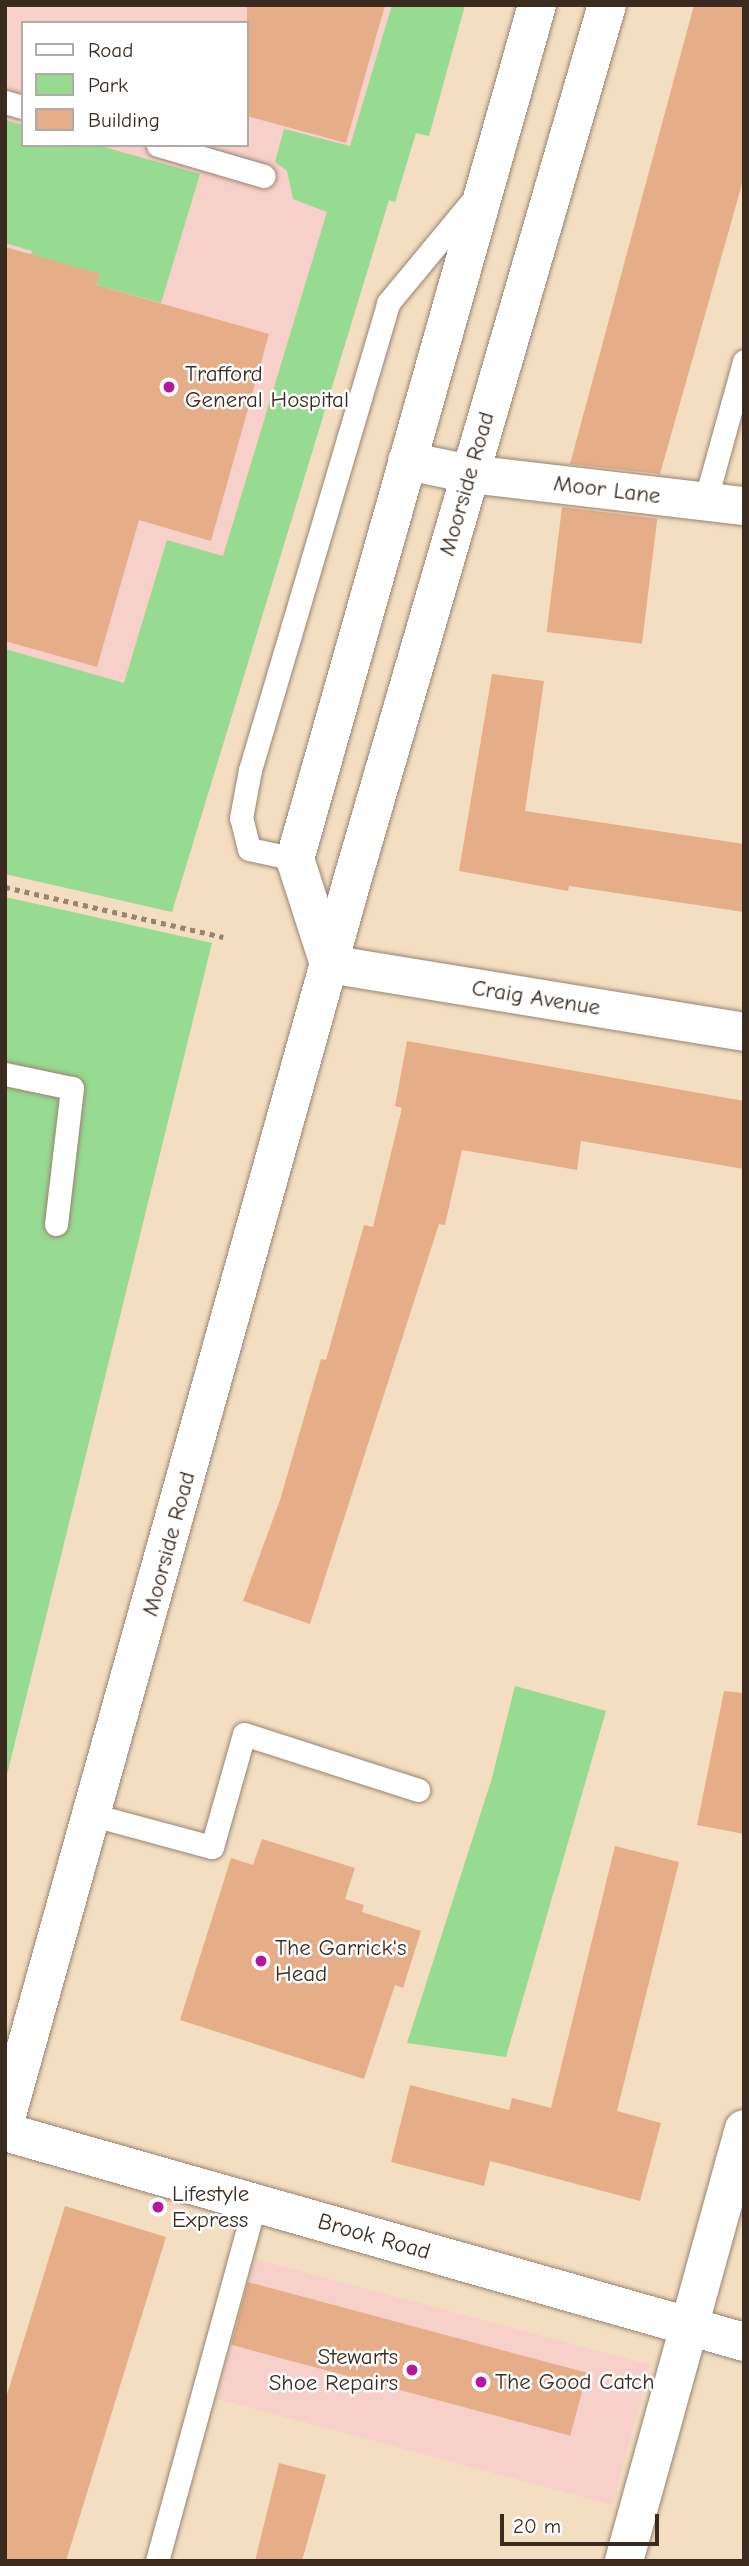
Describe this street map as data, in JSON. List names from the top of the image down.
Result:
{
  "streets": {
    "street": [
      "Moorside Road",
      "Moor Lane",
      "Craig Avenue",
      "Brook Road"
    ]
  },
  "crossings": [
    ["Moorside Road", "Moor Lane"],
    ["Moorside Road", "Craig Avenue"]
  ],
  "places": [
    "Trafford General Hospital",
    "The Garrick's Head",
    "Lifestyle Express",
    "Stewarts Shoe Repairs",
    "The Good Catch"
  ],
  "legend": ["Road", "Park", "Building"],
  "scale_bar": "20 m"
}
